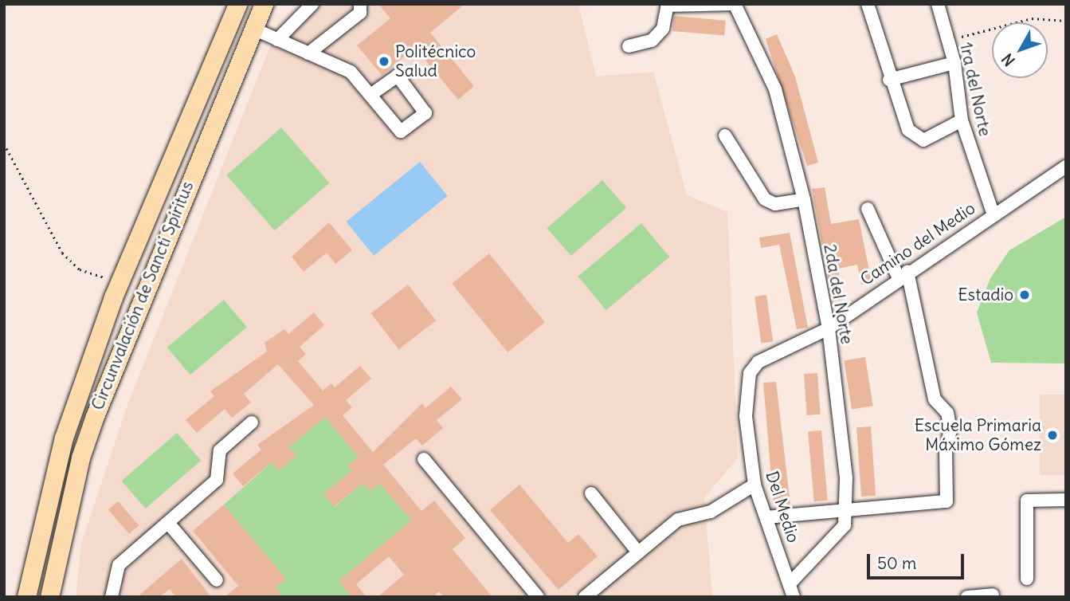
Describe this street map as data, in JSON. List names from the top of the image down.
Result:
{
  "streets": {
    "highway": ["Circunvalación de Sancti Spíritus"],
    "street": [
      "1ra del Norte",
      "Camino del Medio",
      "2da del Norte",
      "Del Medio"
    ]
  },
  "crossings": [
    ["1ra del Norte", "Camino del Medio"],
    ["Camino del Medio", "2da del Norte"],
    ["Camino del Medio", "Del Medio"]
  ],
  "places": ["Politécnico Salud", "Estadio", "Escuela Primaria Máximo Gómez"],
  "scale_bar": "50 m",
  "north": "bottom left"
}
